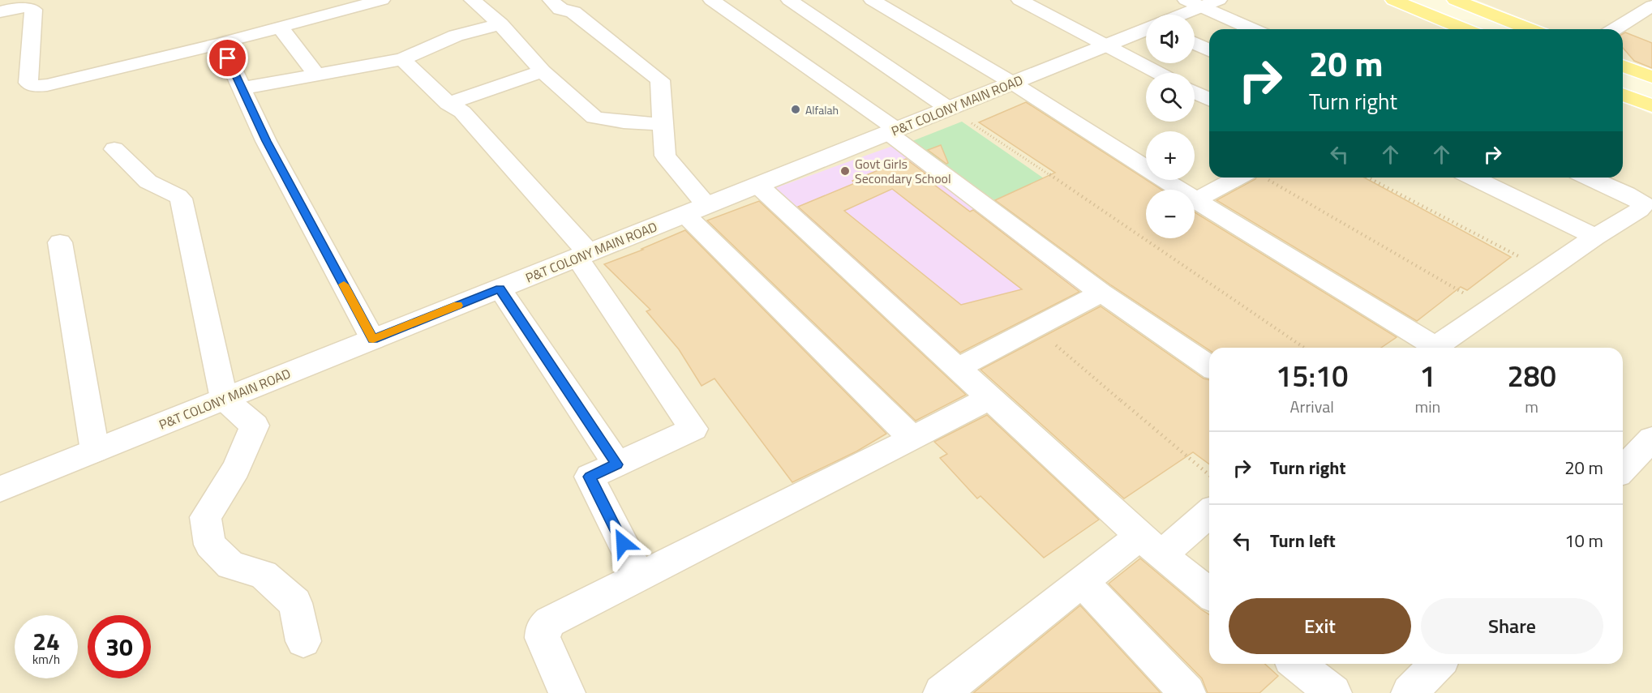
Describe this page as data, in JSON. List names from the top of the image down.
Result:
{
  "streets": {
    "street": ["P&T COLONY MAIN ROAD"]
  },
  "places": ["Alfalah", "Govt Girls Secondary School"],
  "page": {
    "map_buttons": ["+", "−"],
    "turn": ["20 m", "Turn right"],
    "eta": [
      "15:10",
      "Arrival",
      "1",
      "min",
      "280",
      "m"
    ],
    "list": [
      {
        "name": "Turn right",
        "value": "20 m"
      },
      {
        "name": "Turn left",
        "value": "10 m"
      }
    ],
    "buttons": ["Exit", "Share"],
    "speed": "24 km/h",
    "limit": "30"
  }
}
